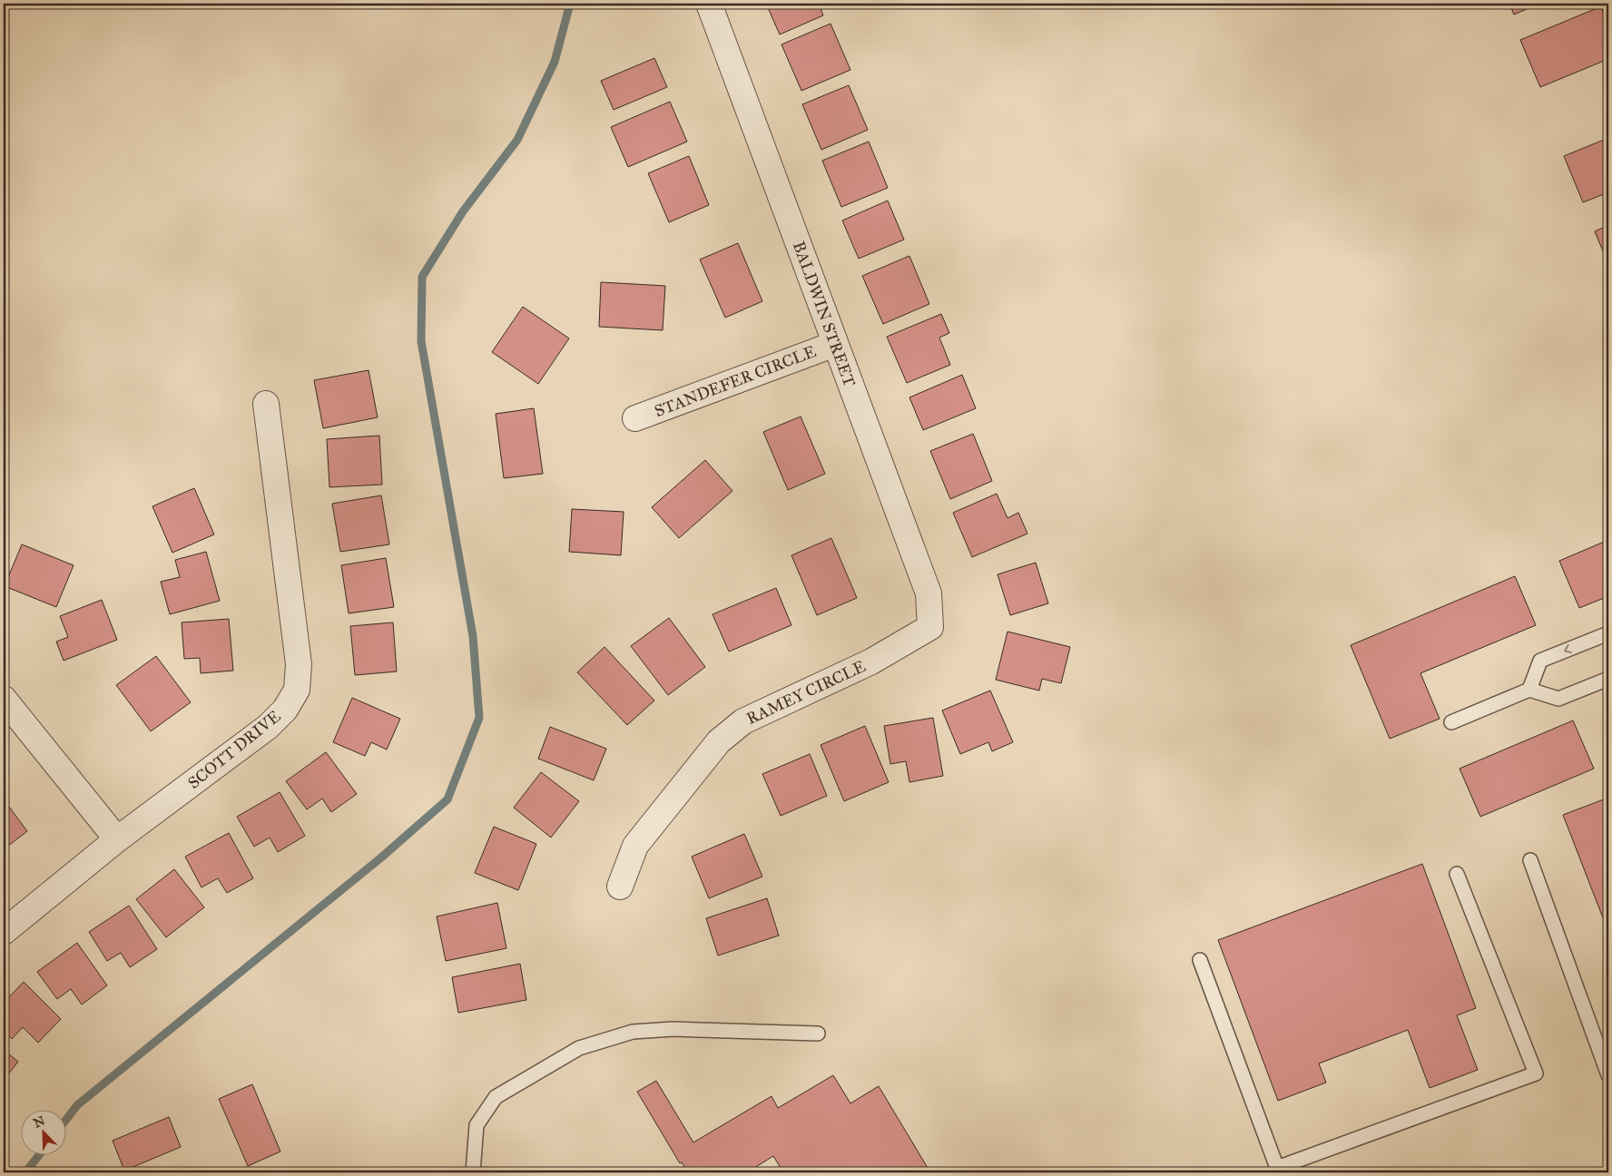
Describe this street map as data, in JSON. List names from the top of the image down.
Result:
{
  "streets": {
    "street": [
      "BALDWIN STREET",
      "STANDEFER CIRCLE",
      "RAMEY CIRCLE",
      "SCOTT DRIVE"
    ]
  },
  "crossings": [
    ["BALDWIN STREET", "STANDEFER CIRCLE"],
    ["BALDWIN STREET", "RAMEY CIRCLE"]
  ],
  "north": "top left"
}
